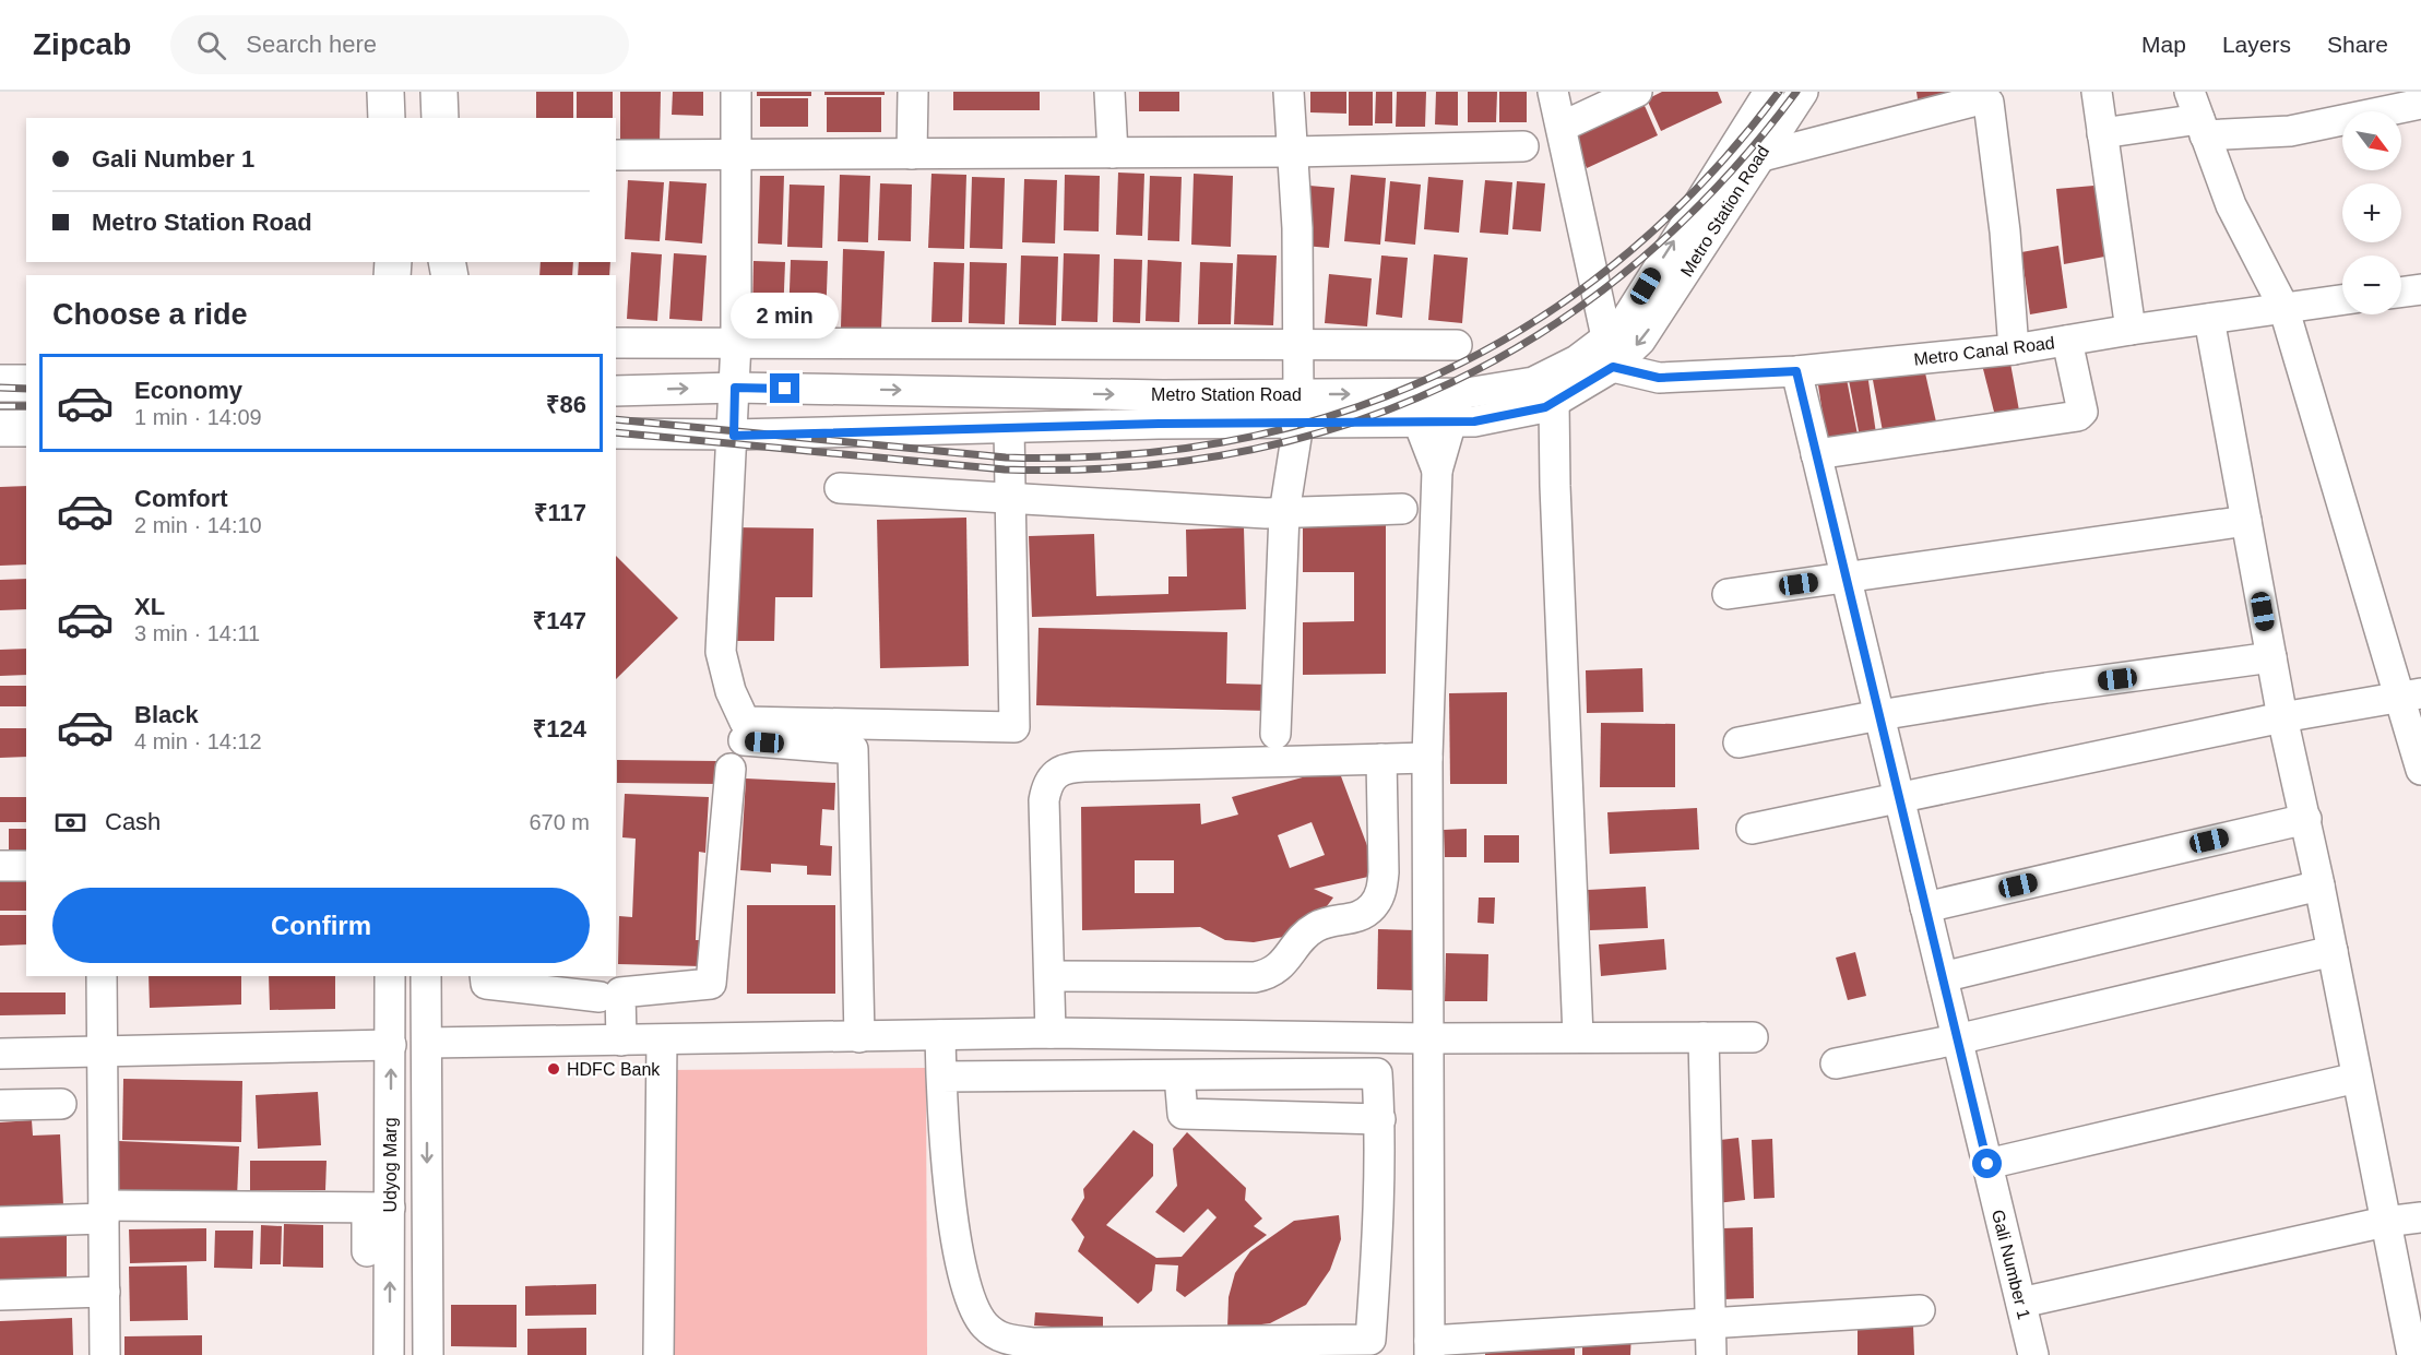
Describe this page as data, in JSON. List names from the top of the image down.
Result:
{
  "streets": {
    "street": [
      "Metro Station Road",
      "Metro Canal Road",
      "Udyog Marg",
      "Gali Number 1"
    ]
  },
  "crossings": [
    ["Metro Station Road", "Metro Canal Road"],
    ["Metro Canal Road", "Gali Number 1"]
  ],
  "places": ["HDFC Bank"],
  "north": "bottom right",
  "page": {
    "header": "Zipcab",
    "search": "Search here",
    "nav": ["Map", "Layers", "Share"],
    "map_buttons": ["+", "−"],
    "banner": ["Gali Number 1", "Metro Station Road"],
    "heading": "Choose a ride",
    "bubble": "2 min",
    "list": [
      {
        "name": "Economy",
        "note": "1 min · 14:09",
        "value": "₹86"
      },
      {
        "name": "Comfort",
        "note": "2 min · 14:10",
        "value": "₹117"
      },
      {
        "name": "XL",
        "note": "3 min · 14:11",
        "value": "₹147"
      },
      {
        "name": "Black",
        "note": "4 min · 14:12",
        "value": "₹124"
      }
    ],
    "pay": ["Cash", "670 m"],
    "buttons": "Confirm"
  }
}
